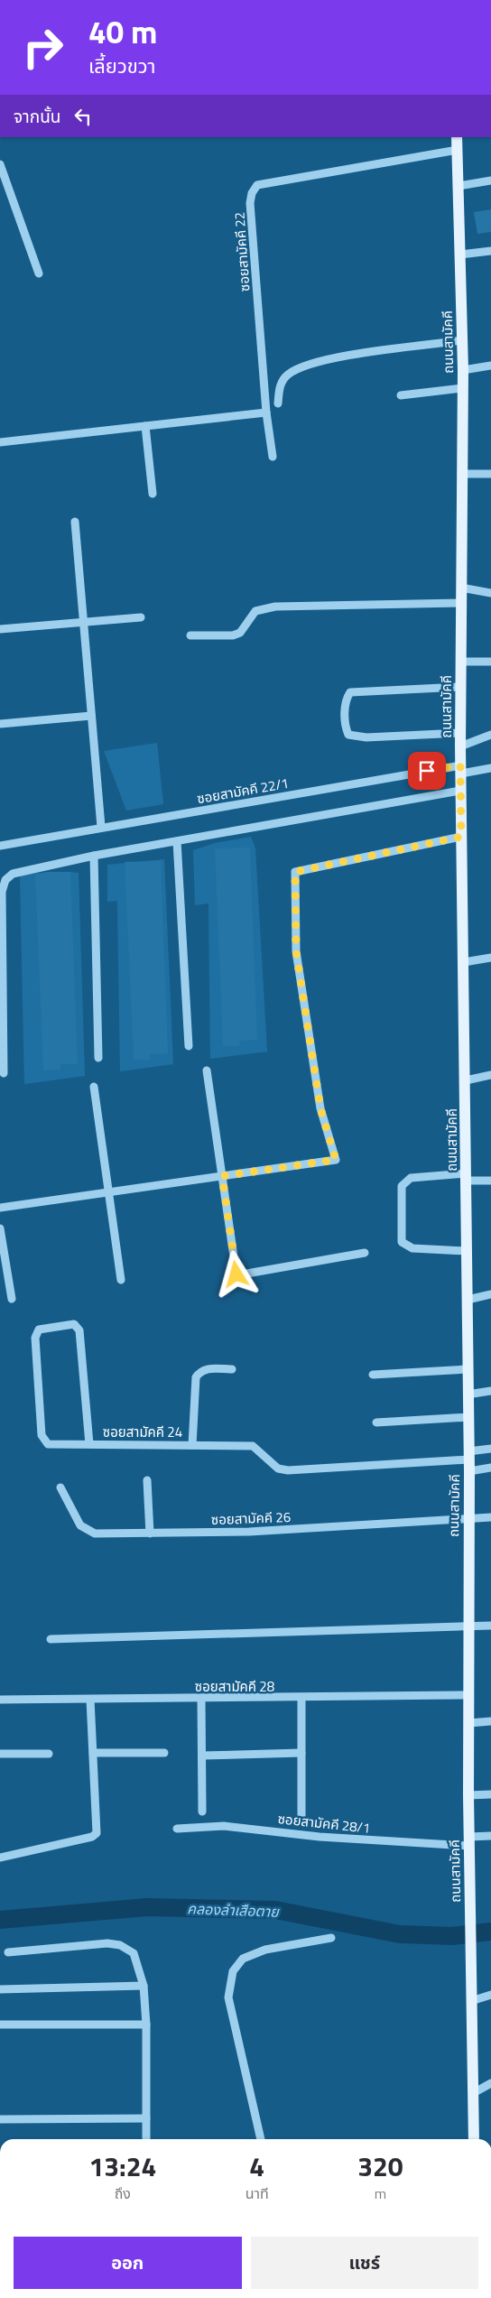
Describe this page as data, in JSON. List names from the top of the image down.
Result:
{
  "streets": {
    "main road": ["ถนนสามัคคี"],
    "street": [
      "ซอยสามัคคี 22",
      "ซอยสามัคคี 22/1",
      "ซอยสามัคคี 24",
      "ซอยสามัคคี 26",
      "ซอยสามัคคี 28",
      "ซอยสามัคคี 28/1"
    ]
  },
  "crossings": [
    ["ซอยสามัคคี 22", "ถนนสามัคคี"],
    ["ถนนสามัคคี", "ซอยสามัคคี 22/1"],
    ["ถนนสามัคคี", "ซอยสามัคคี 24"],
    ["ถนนสามัคคี", "ซอยสามัคคี 26"],
    ["ถนนสามัคคี", "ซอยสามัคคี 28"],
    ["ถนนสามัคคี", "ซอยสามัคคี 28/1"]
  ],
  "water": ["คลองลำเสือตาย"],
  "page": {
    "turn": ["40 m", "เลี้ยวขวา"],
    "then": "จากนั้น",
    "eta": [
      "13:24",
      "ถึง",
      "4",
      "นาที",
      "320",
      "m"
    ],
    "buttons": ["ออก", "แชร์"]
  }
}
